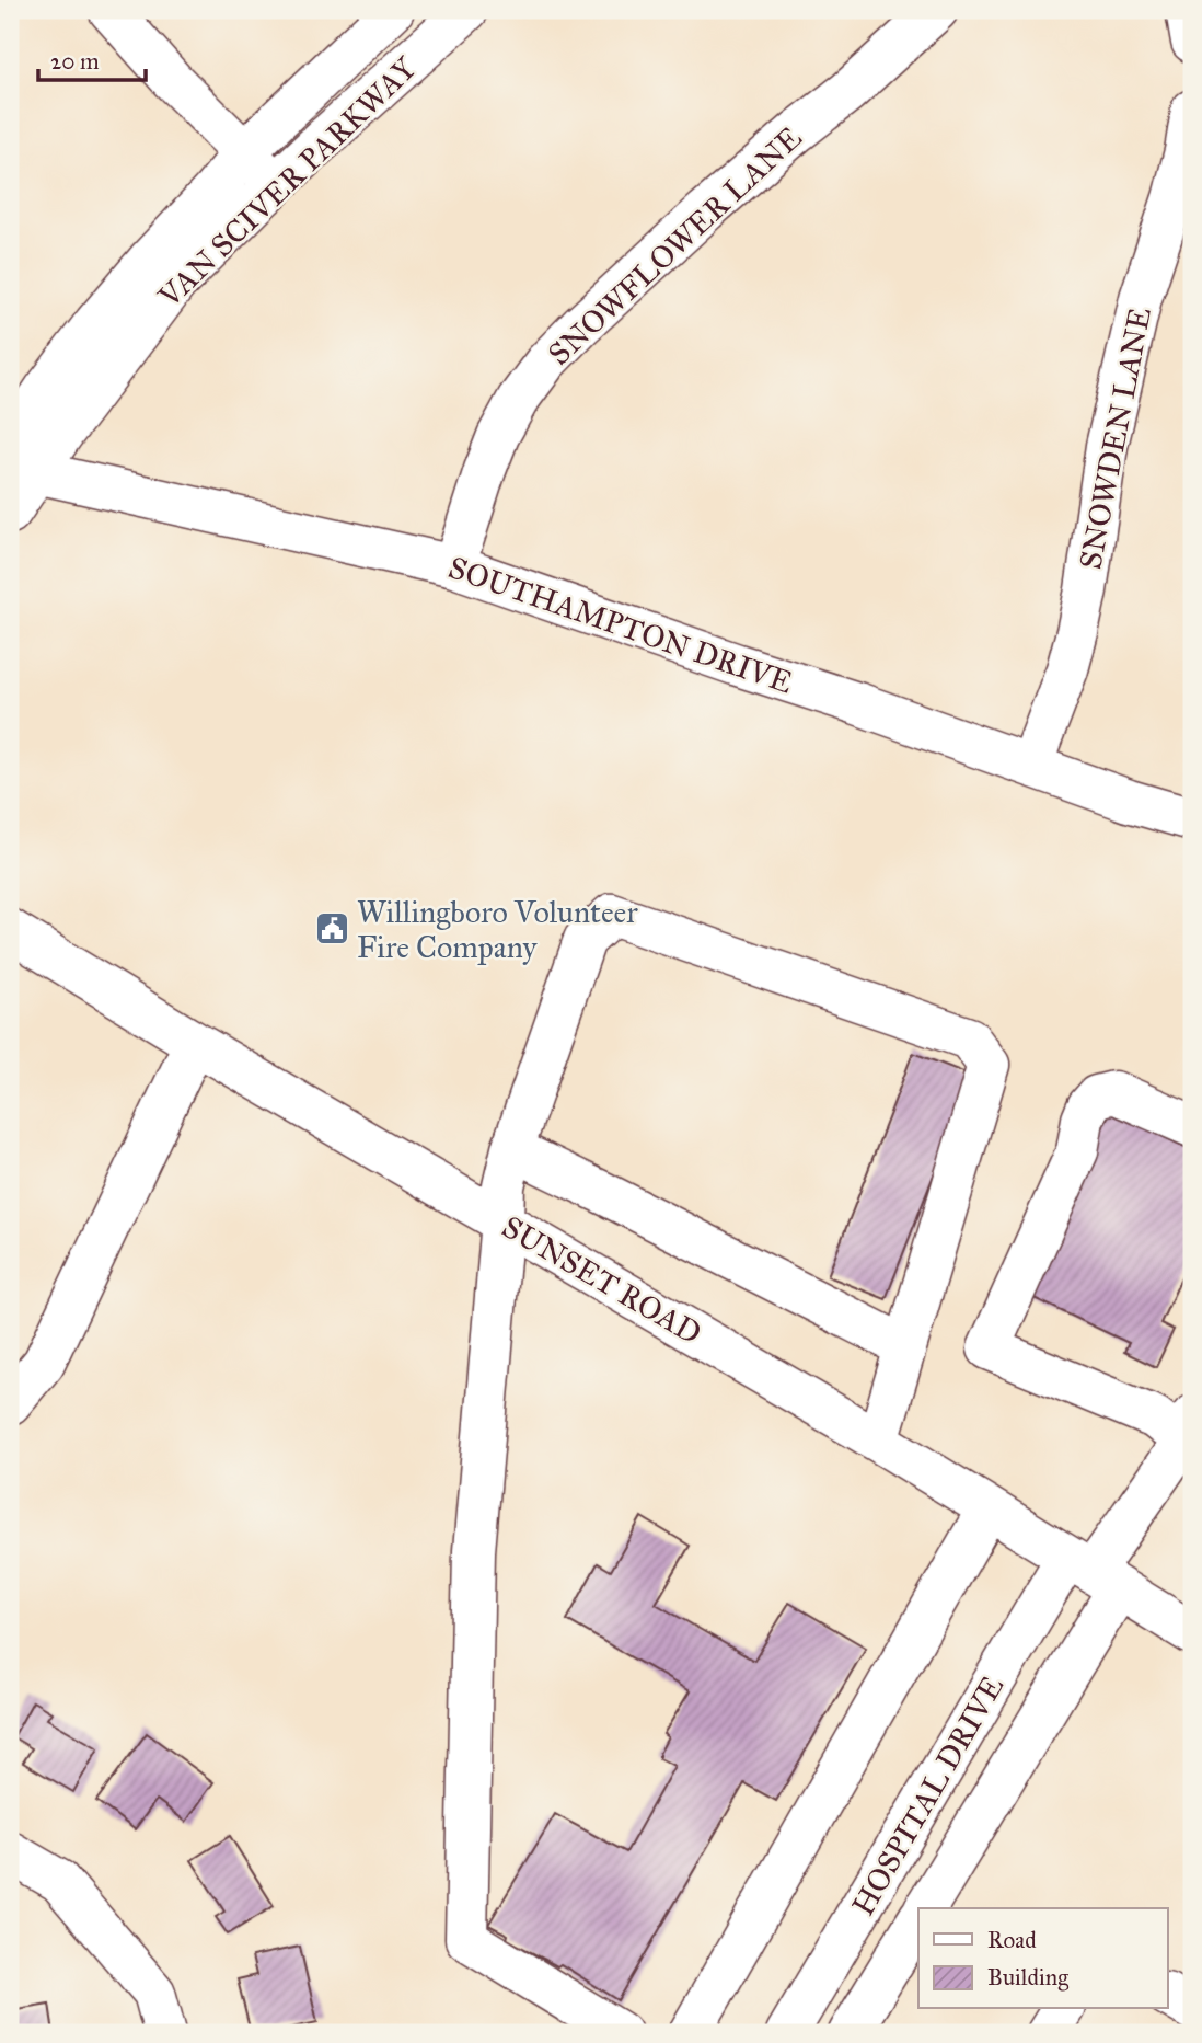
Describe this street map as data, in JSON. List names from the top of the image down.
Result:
{
  "streets": {
    "street": [
      "VAN SCIVER PARKWAY",
      "SNOWFLOWER LANE",
      "SNOWDEN LANE",
      "SOUTHAMPTON DRIVE",
      "SUNSET ROAD",
      "HOSPITAL DRIVE"
    ]
  },
  "crossings": [
    ["VAN SCIVER PARKWAY", "SOUTHAMPTON DRIVE"],
    ["SNOWFLOWER LANE", "SOUTHAMPTON DRIVE"],
    ["SNOWDEN LANE", "SOUTHAMPTON DRIVE"],
    ["SUNSET ROAD", "HOSPITAL DRIVE"]
  ],
  "places": {
    "public building": ["Willingboro Volunteer Fire Company"]
  },
  "legend": ["Road", "Building"],
  "scale_bar": "20 m"
}
